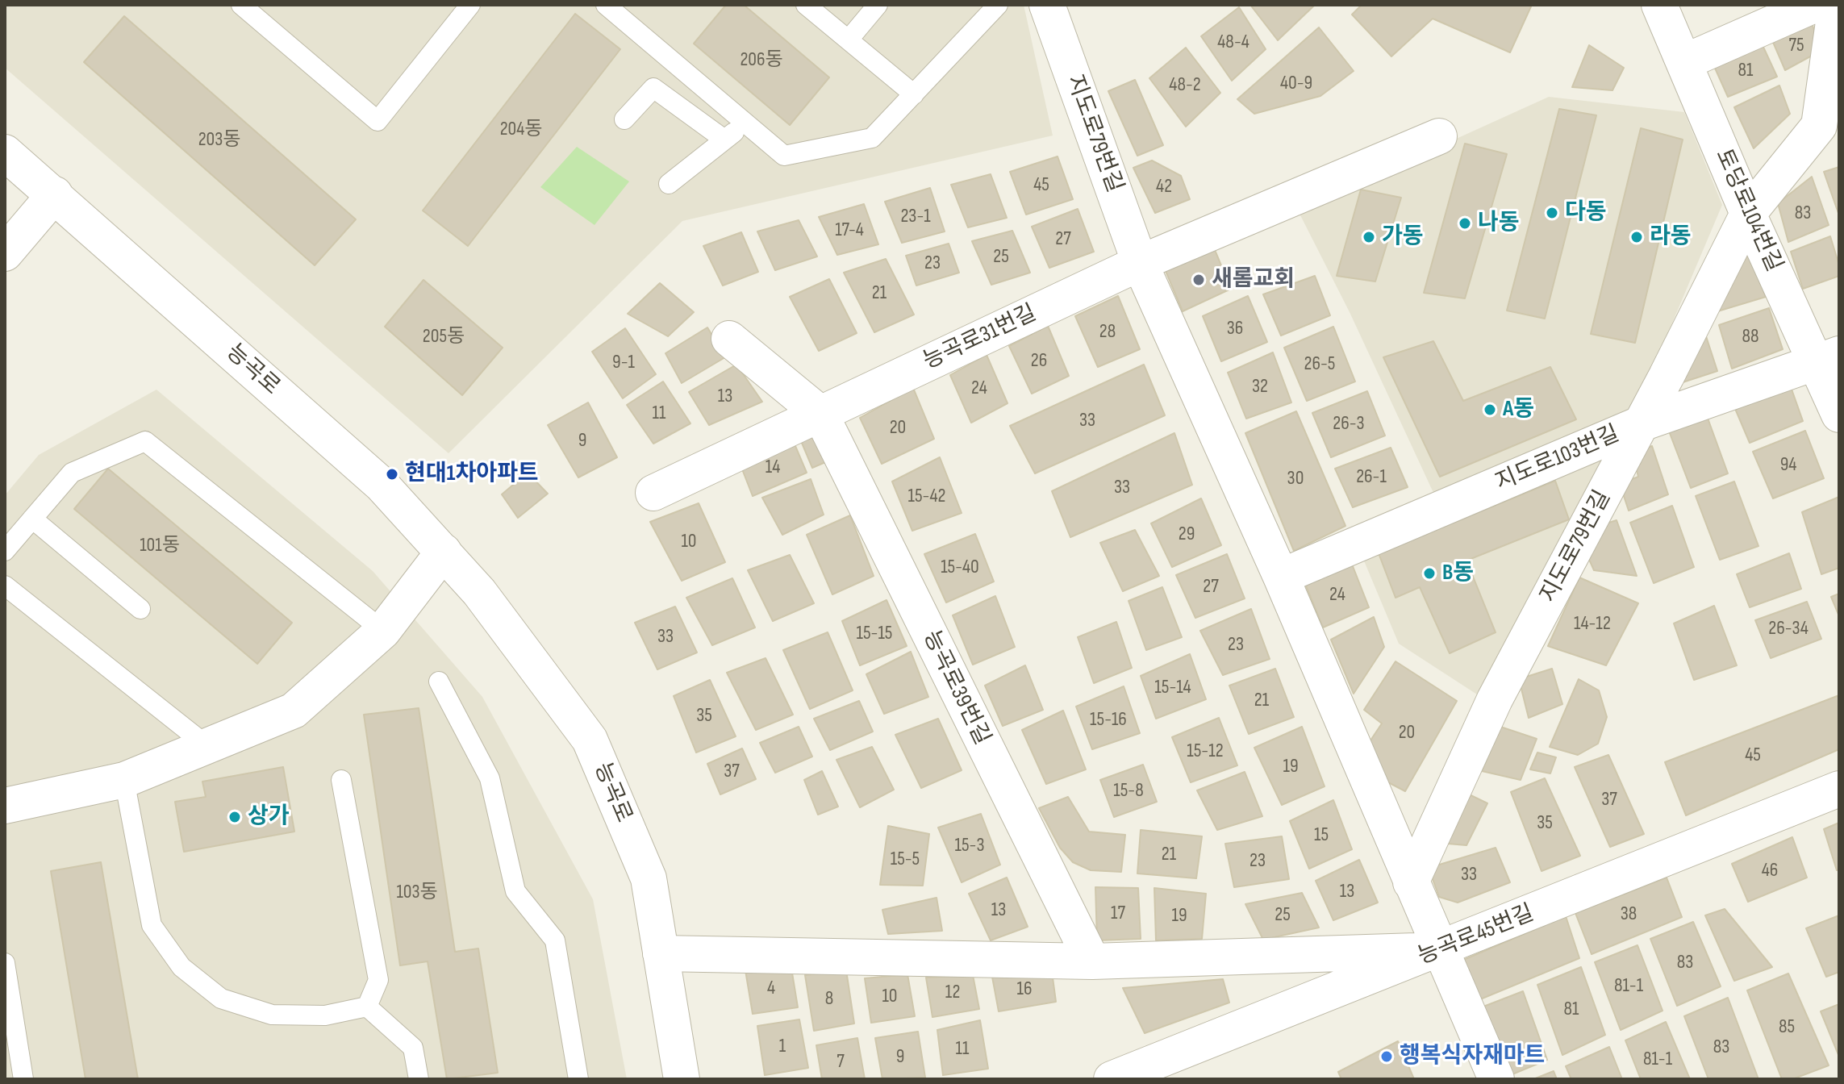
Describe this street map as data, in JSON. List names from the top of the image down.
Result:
{
  "streets": {
    "street": [
      "지도로79번길",
      "토당로104번길",
      "능곡로31번길",
      "능곡로",
      "지도로103번길",
      "능곡로39번길",
      "능곡로45번길"
    ]
  },
  "crossings": [
    ["지도로79번길", "토당로104번길"],
    ["지도로79번길", "능곡로31번길"],
    ["지도로79번길", "지도로103번길"],
    ["지도로79번길", "능곡로45번길"],
    ["토당로104번길", "지도로103번길"],
    ["능곡로31번길", "능곡로39번길"]
  ],
  "places": [
    "다동",
    "나동",
    "가동",
    "라동",
    "새롬교회",
    "A동",
    "현대1차아파트",
    "B동",
    "상가",
    "행복식자재마트"
  ],
  "house_numbers": [
    "48-4",
    "75",
    "206동",
    "81",
    "40-9",
    "48-2",
    "204동",
    "203동",
    "45",
    "42",
    "83",
    "23-1",
    "17-4",
    "27",
    "25",
    "23",
    "21",
    "36",
    "28",
    "205동",
    "88",
    "26",
    "9-1",
    "26-5",
    "32",
    "24",
    "13",
    "11",
    "33",
    "26-3",
    "20",
    "9",
    "94",
    "14",
    "26-1",
    "30",
    "33",
    "15-42",
    "29",
    "10",
    "101동",
    "15-40",
    "27",
    "24",
    "14-12",
    "26-34",
    "15-15",
    "33",
    "23",
    "15-14",
    "21",
    "35",
    "15-16",
    "20",
    "15-12",
    "45",
    "19",
    "37",
    "15-8",
    "37",
    "35",
    "15",
    "15-3",
    "21",
    "15-5",
    "23",
    "46",
    "33",
    "13",
    "103동",
    "13",
    "17",
    "38",
    "25",
    "19",
    "83",
    "81-1",
    "4",
    "16",
    "12",
    "10",
    "8",
    "81",
    "85",
    "1",
    "83",
    "11",
    "9",
    "81-1",
    "7"
  ]
}
